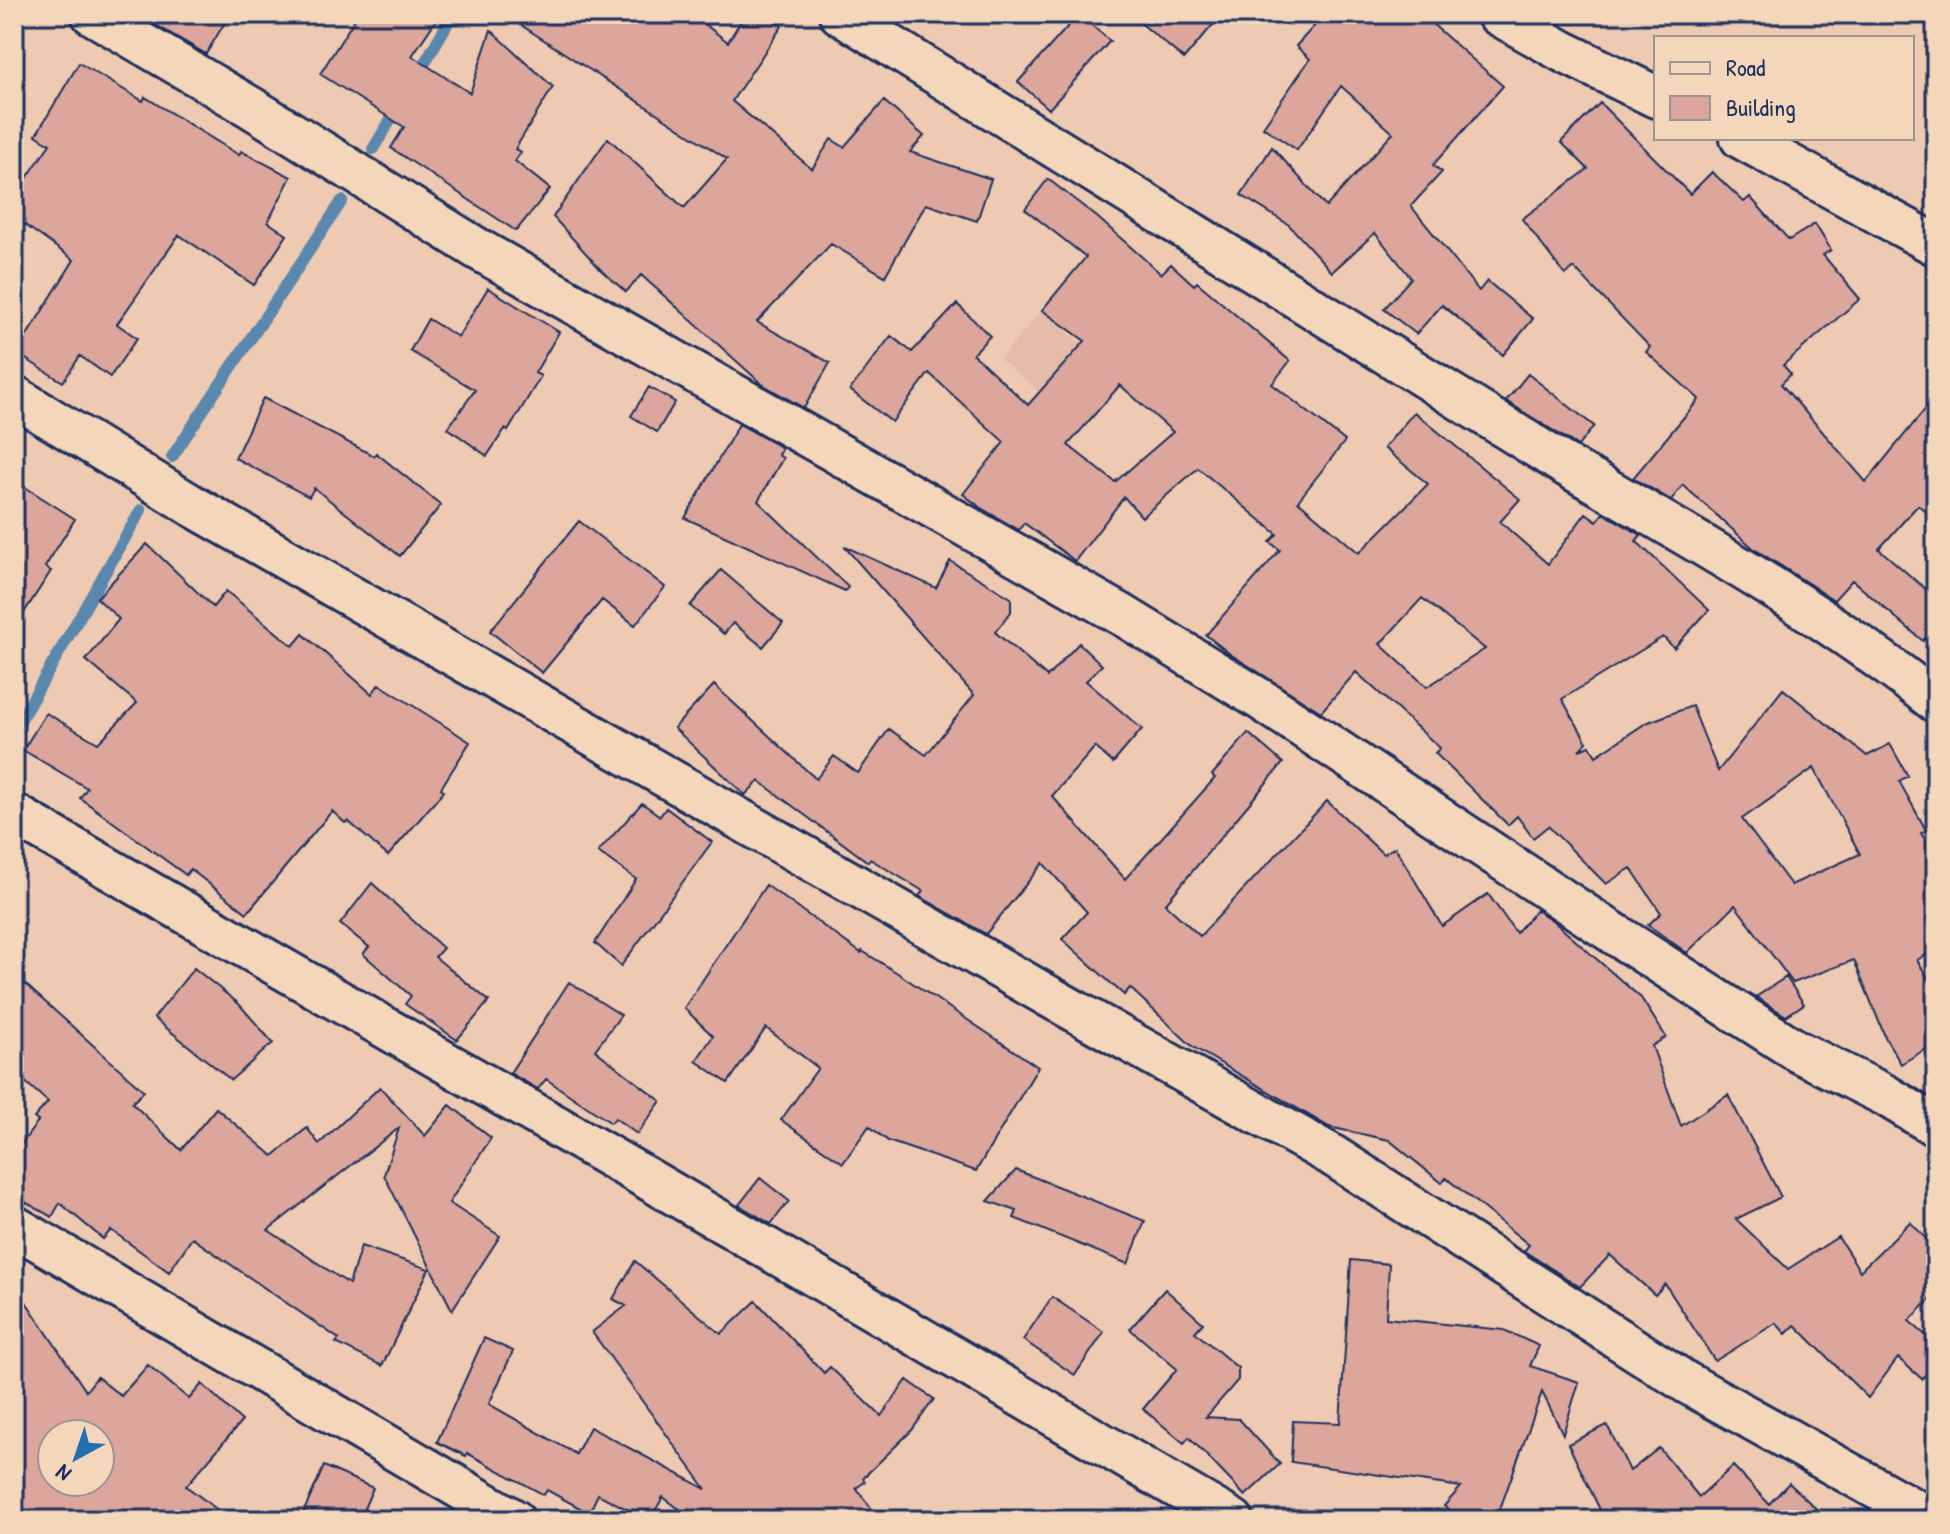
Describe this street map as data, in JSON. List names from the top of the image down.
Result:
{
  "legend": ["Road", "Building"],
  "north": "bottom left"
}
